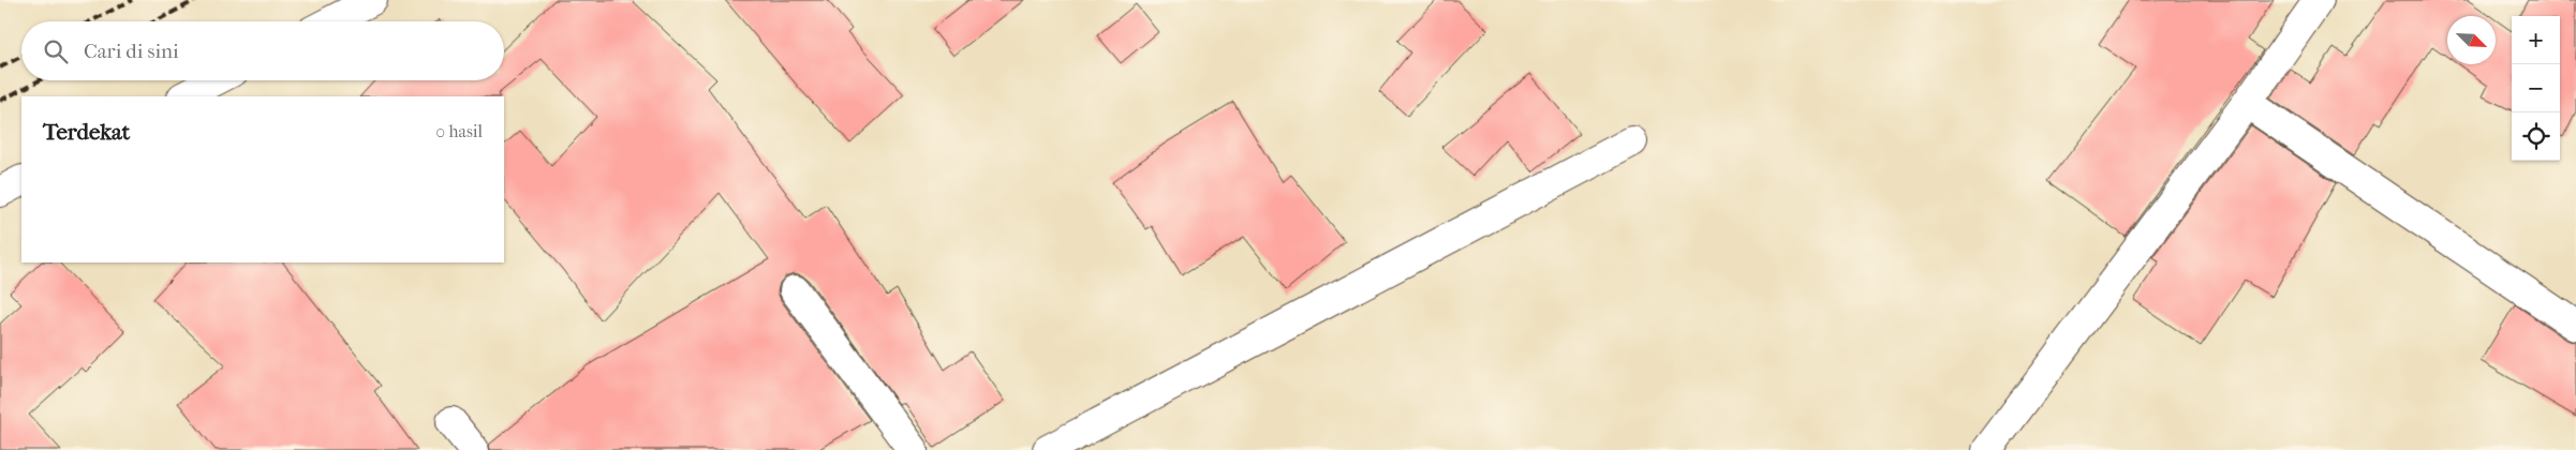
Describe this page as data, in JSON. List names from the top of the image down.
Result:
{
  "north": "bottom right",
  "page": {
    "map_buttons": ["+", "−"],
    "search": "Cari di sini",
    "heading": ["Terdekat", "0 hasil"]
  }
}
